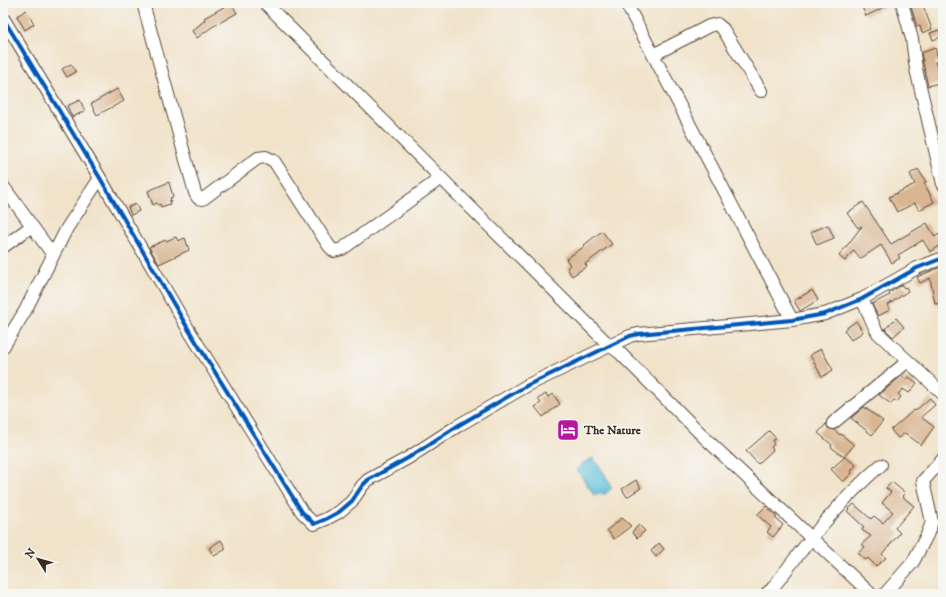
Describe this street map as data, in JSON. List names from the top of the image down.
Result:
{
  "places": {
    "hotel": ["The Nature"]
  },
  "north": "top left"
}
